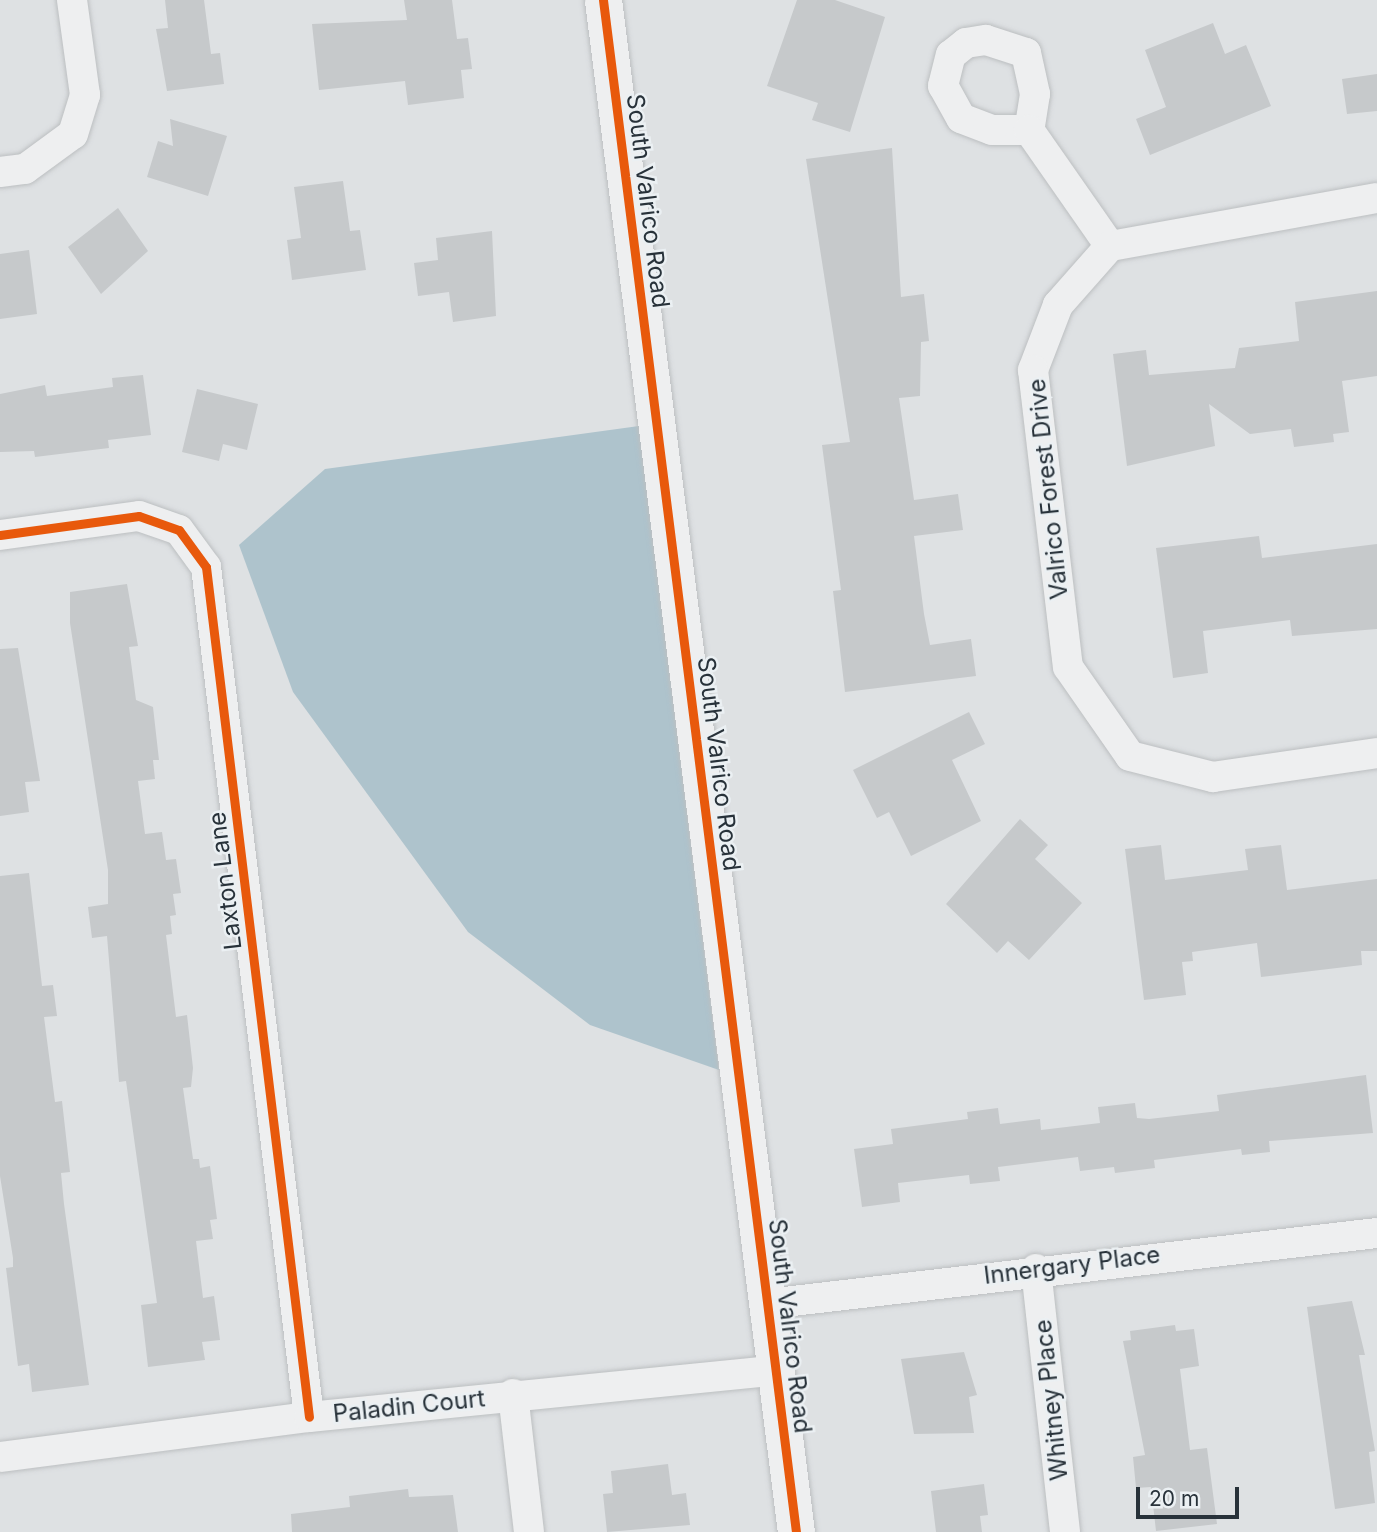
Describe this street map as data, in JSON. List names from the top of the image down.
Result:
{
  "streets": {
    "street": [
      "South Valrico Road",
      "Valrico Forest Drive",
      "Laxton Lane",
      "Innergary Place",
      "Whitney Place",
      "Paladin Court"
    ]
  },
  "crossings": [
    ["South Valrico Road", "Innergary Place"],
    ["South Valrico Road", "Paladin Court"],
    ["Laxton Lane", "Paladin Court"],
    ["Innergary Place", "Whitney Place"]
  ],
  "scale_bar": "20 m"
}
